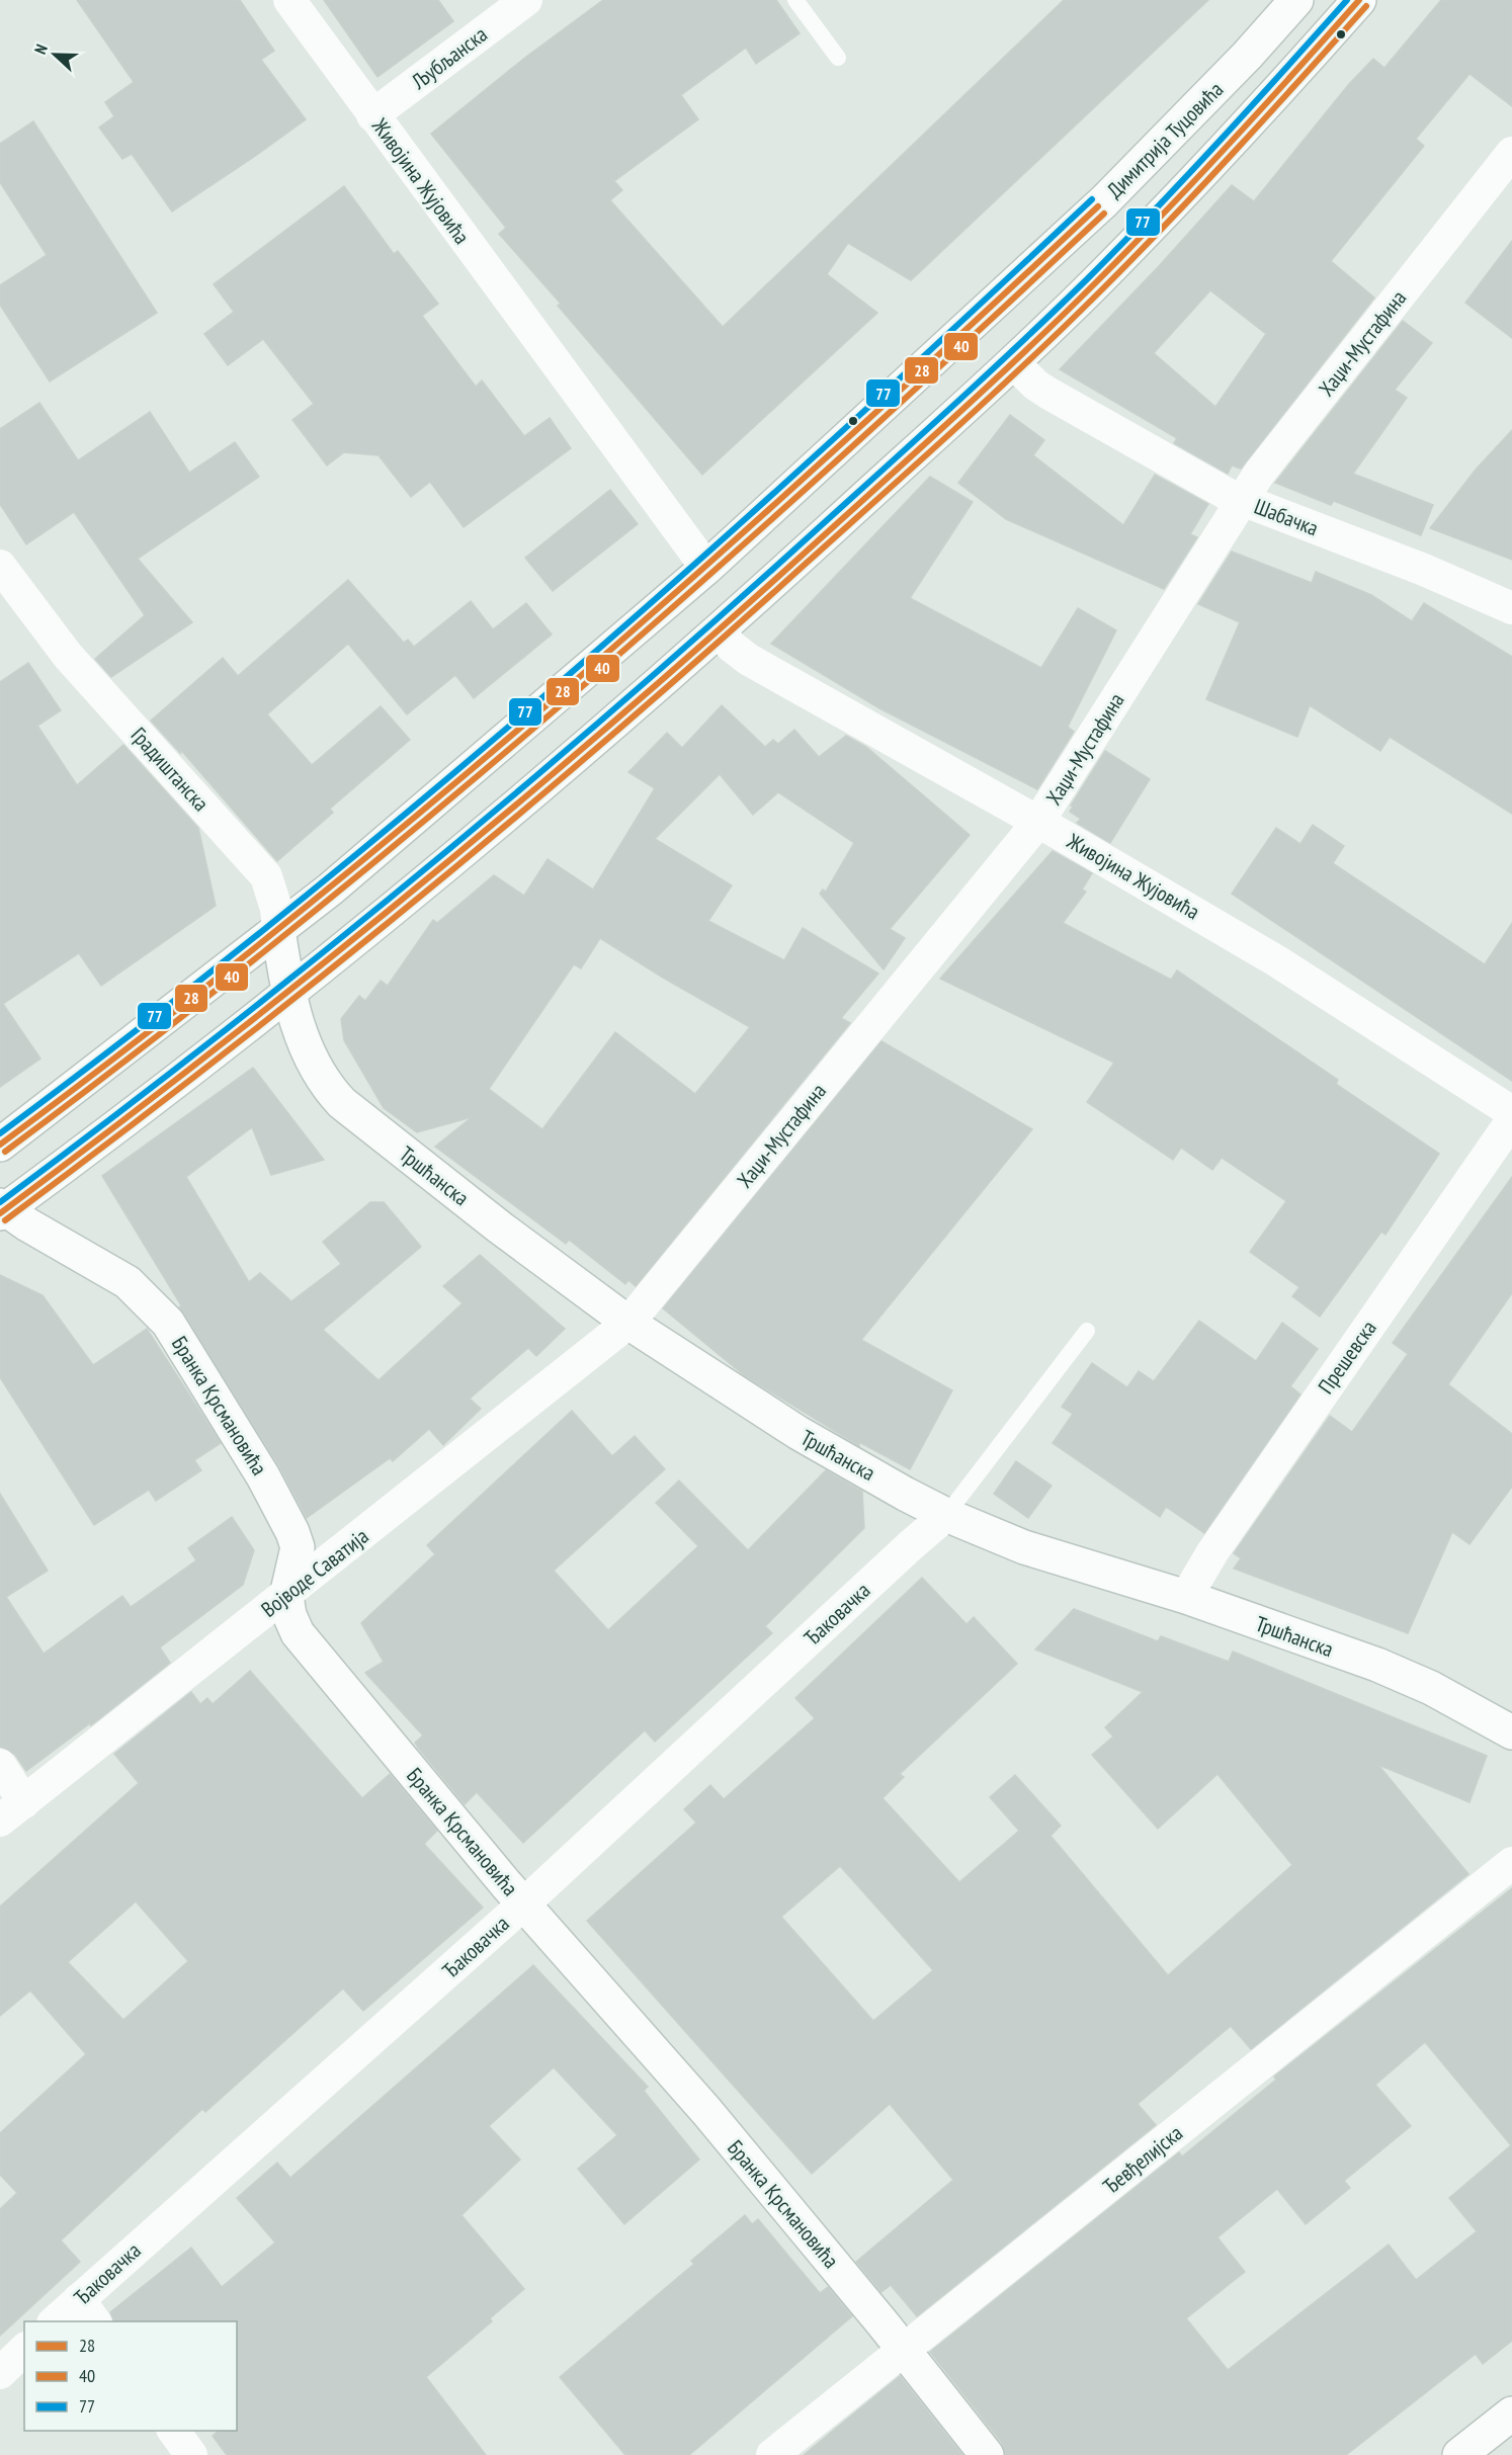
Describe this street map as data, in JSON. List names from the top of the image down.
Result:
{
  "streets": {
    "main road": [
      "Димитрија Туцовића",
      "Градиштанска",
      "Тршћанска",
      "Бранка Крсмановића"
    ],
    "street": [
      "Љубљанска",
      "Живојина Жујовића",
      "Хаџи-Мустафина",
      "Шабачка",
      "Прешевска",
      "Војводе Саватија",
      "Ђаковачка",
      "Ђевђелијска"
    ]
  },
  "crossings": [
    ["Љубљанска", "Живојина Жујовића"],
    ["Димитрија Туцовића", "Живојина Жујовића"],
    ["Димитрија Туцовића", "Градиштанска"],
    ["Живојина Жујовића", "Хаџи-Мустафина"],
    ["Хаџи-Мустафина", "Шабачка"],
    ["Хаџи-Мустафина", "Тршћанска"],
    ["Хаџи-Мустафина", "Војводе Саватија"],
    ["Градиштанска", "Тршћанска"],
    ["Тршћанска", "Прешевска"],
    ["Тршћанска", "Војводе Саватија"],
    ["Тршћанска", "Ђаковачка"],
    ["Бранка Крсмановића", "Војводе Саватија"],
    ["Бранка Крсмановића", "Ђаковачка"],
    ["Бранка Крсмановића", "Ђевђелијска"]
  ],
  "lines": ["transit line 28", "transit line 77", "transit line 40"],
  "legend": ["28", "40", "77"],
  "north": "left"
}
